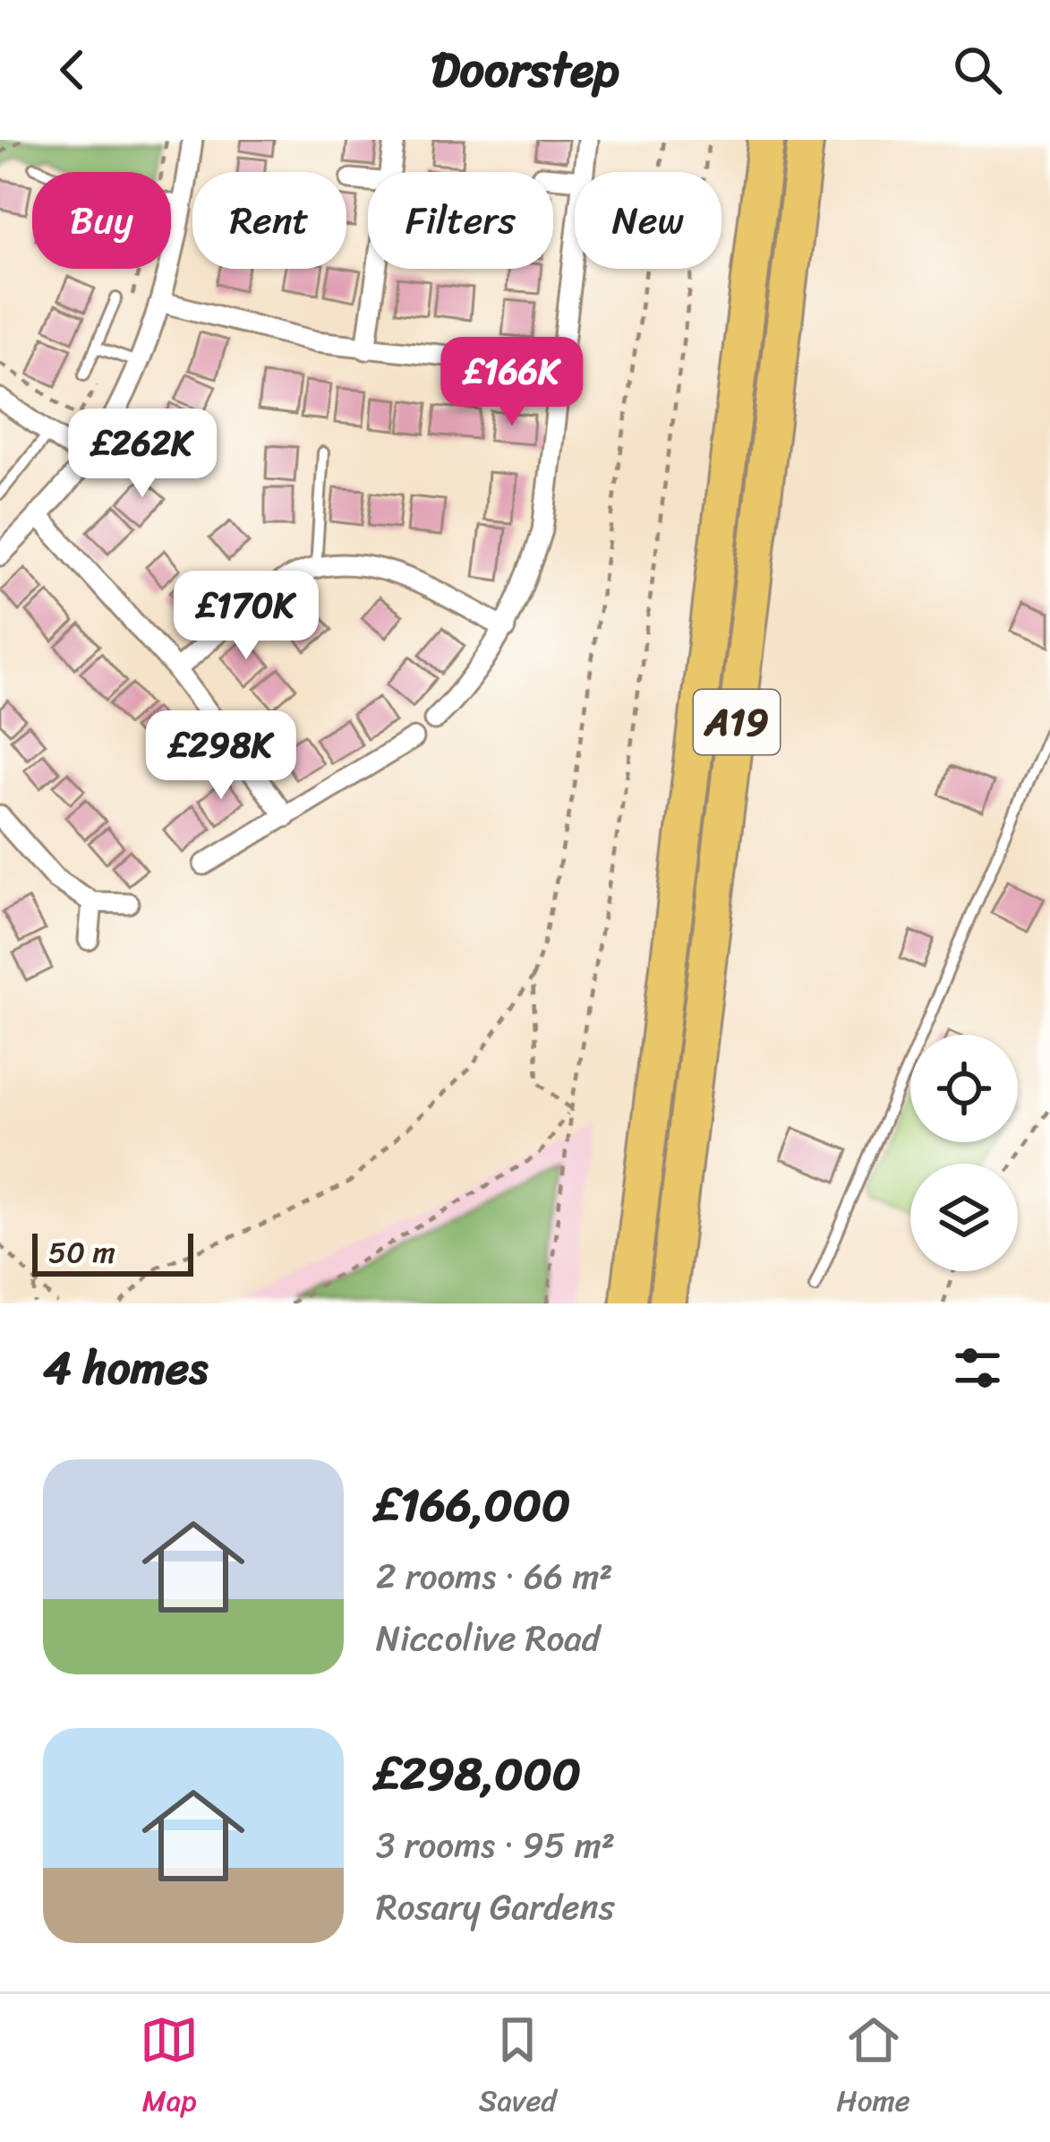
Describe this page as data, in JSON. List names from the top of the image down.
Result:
{
  "streets": {
    "highway": ["A19"]
  },
  "scale_bar": "50 m",
  "page": {
    "header": "Doorstep",
    "chip": [
      "Buy",
      "Rent",
      "Filters",
      "New"
    ],
    "price": [
      "£166K",
      "£262K",
      "£170K",
      "£298K"
    ],
    "scale": "50 m",
    "heading": "4 homes",
    "list": [
      {
        "name": "£166,000",
        "note": "2 rooms · 66 m² · Niccolive Road"
      },
      {
        "name": "£298,000",
        "note": "3 rooms · 95 m² · Rosary Gardens"
      }
    ],
    "tabs": ["Map", "Saved", "Home"]
  }
}
